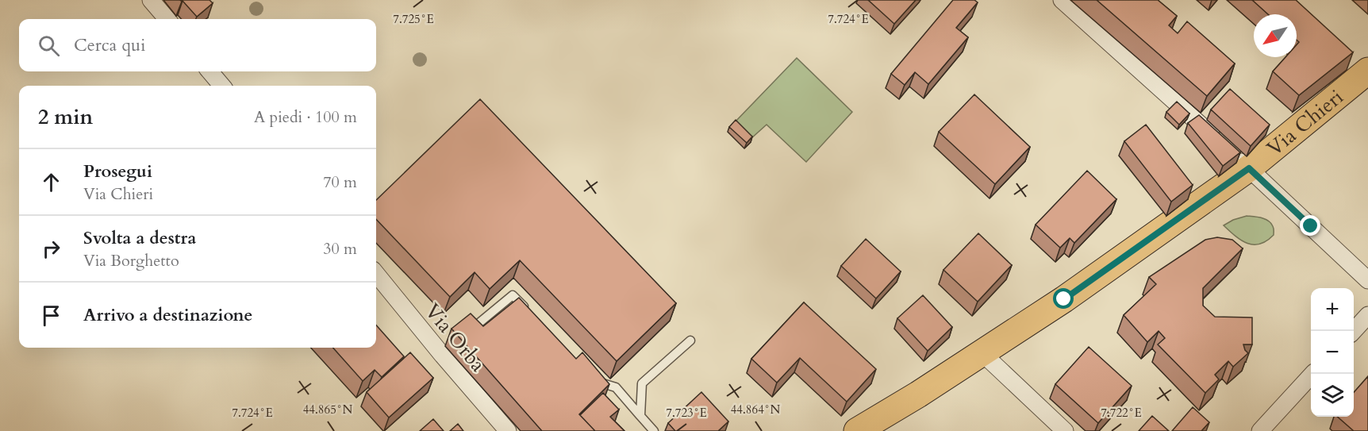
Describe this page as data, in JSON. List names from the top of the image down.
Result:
{
  "streets": {
    "main road": ["Via Chieri"],
    "street": ["Via Orba"]
  },
  "north": "bottom left",
  "page": {
    "search": "Cerca qui",
    "heading": ["2 min", "A piedi · 100 m"],
    "list": [
      ["Prosegui", "Via Chieri", "70 m"],
      ["Svolta a destra", "Via Borghetto", "30 m"],
      "Arrivo a destinazione"
    ],
    "map_buttons": ["+", "−"]
  },
  "coordinates": [
    "7.724°E",
    "7.725°E",
    "44.865°N",
    "44.864°N",
    "7.723°E",
    "7.722°E"
  ]
}
